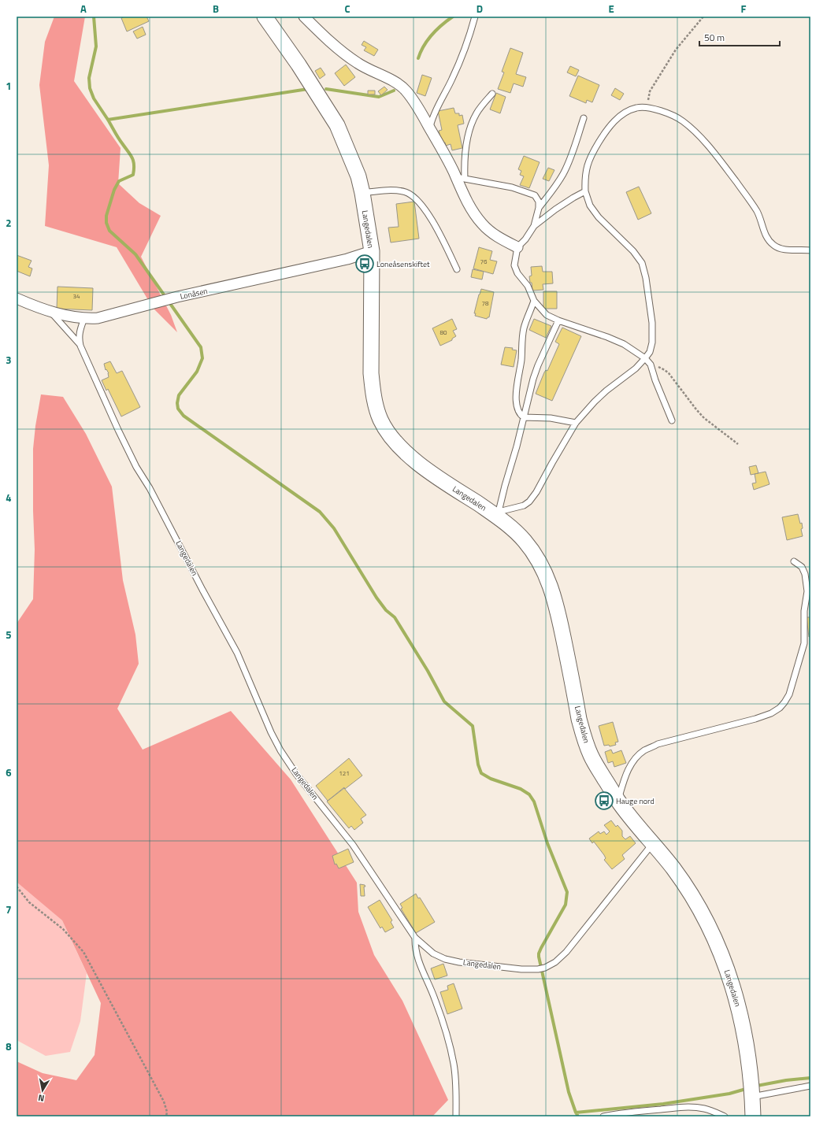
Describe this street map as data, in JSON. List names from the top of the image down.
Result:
{
  "streets": {
    "main road": ["Langedalen"],
    "street": ["Lonåsen"]
  },
  "crossings": [
    ["Langedalen", "Lonåsen"]
  ],
  "places": {
    "bus stop": ["Loneåsenskiftet", "Hauge nord"]
  },
  "house_numbers": [
    "76",
    "34",
    "78",
    "80",
    "121"
  ],
  "scale_bar": "50 m",
  "north": "bottom",
  "grid": {
    "columns": [
      "A",
      "B",
      "C",
      "D",
      "E",
      "F"
    ],
    "rows": [
      "1",
      "2",
      "3",
      "4",
      "5",
      "6",
      "7",
      "8"
    ]
  }
}
